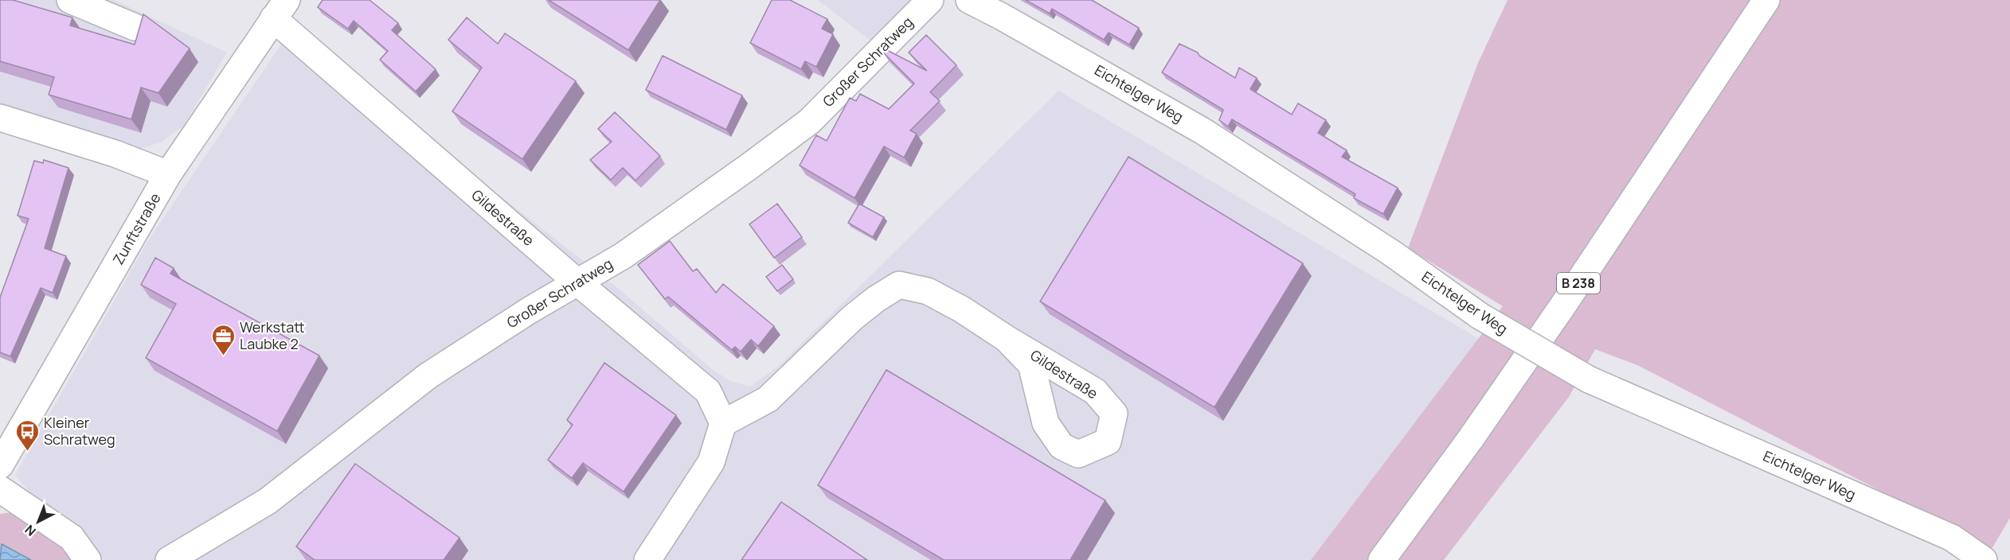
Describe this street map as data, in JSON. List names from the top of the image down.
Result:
{
  "streets": {
    "street": [
      "Großer Schratweg",
      "Eichtelger Weg",
      "Gildestraße",
      "Zunftstraße",
      "B 238"
    ]
  },
  "crossings": [
    ["Großer Schratweg", "Gildestraße"],
    ["Gildestraße", "Zunftstraße"]
  ],
  "places": {
    "office": ["Werkstatt Laubke 2"],
    "bus stop": ["Kleiner Schratweg"]
  },
  "north": "bottom left"
}
